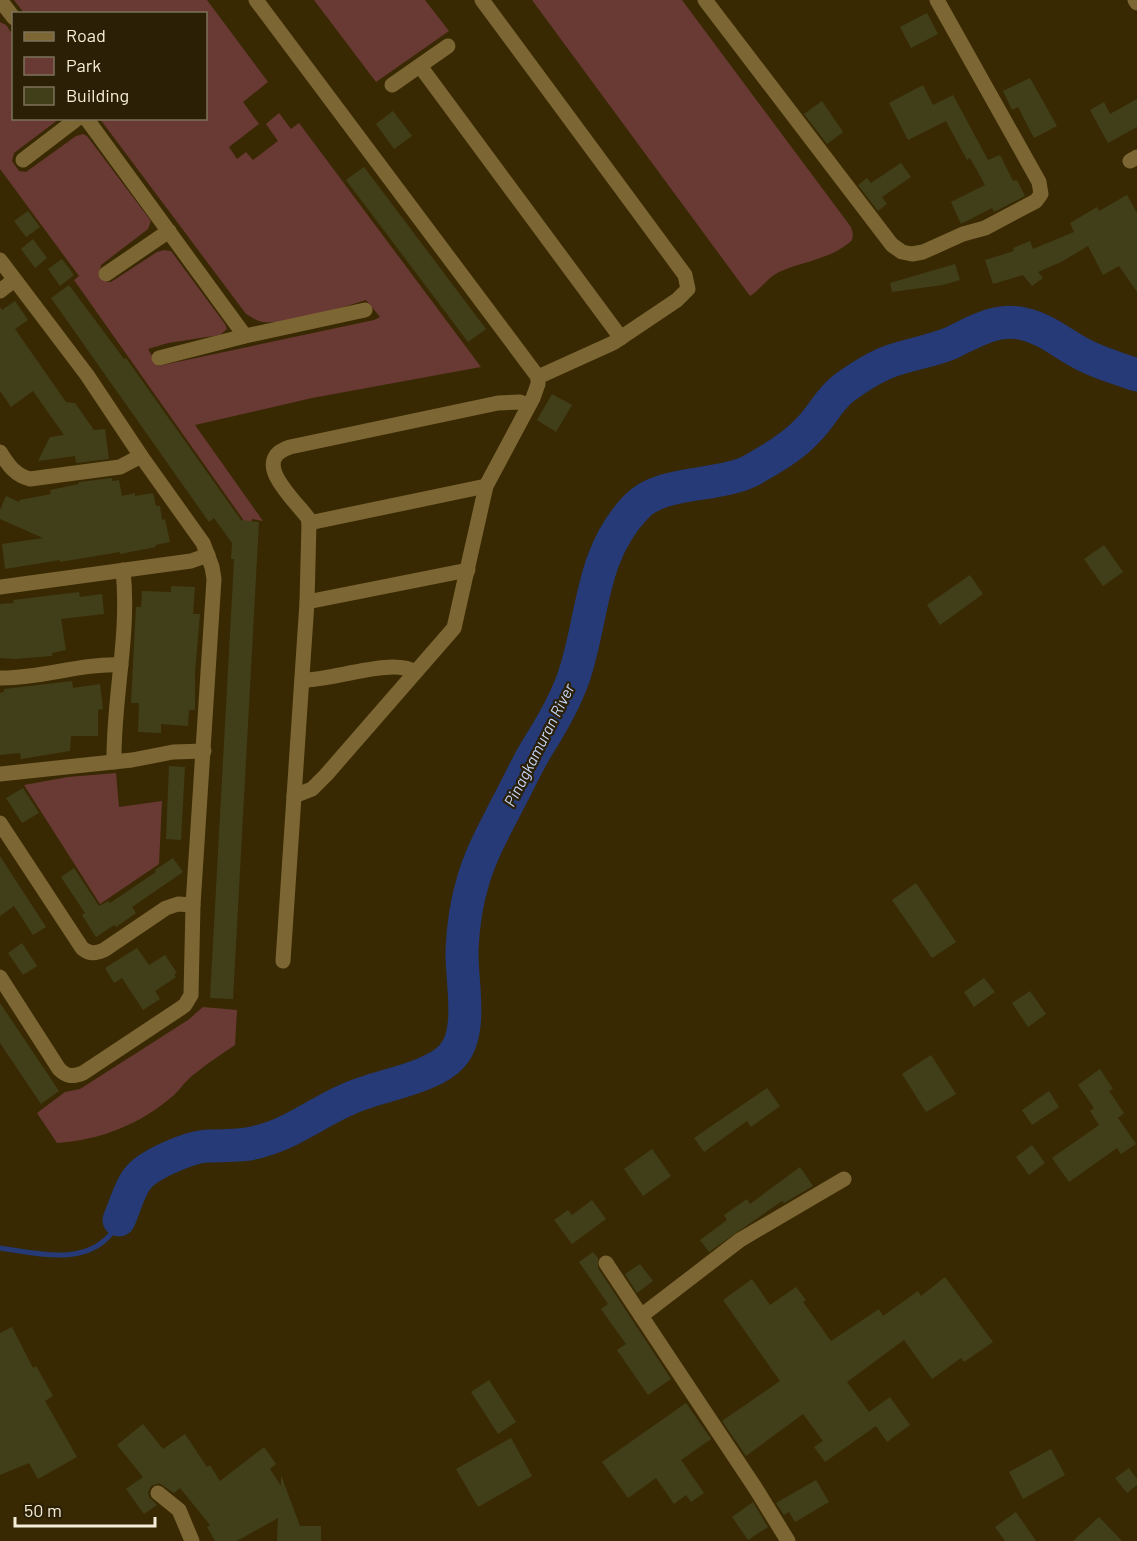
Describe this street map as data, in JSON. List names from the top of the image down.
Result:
{
  "water": ["Pinagkamuran River"],
  "legend": ["Road", "Park", "Building"],
  "scale_bar": "50 m"
}
